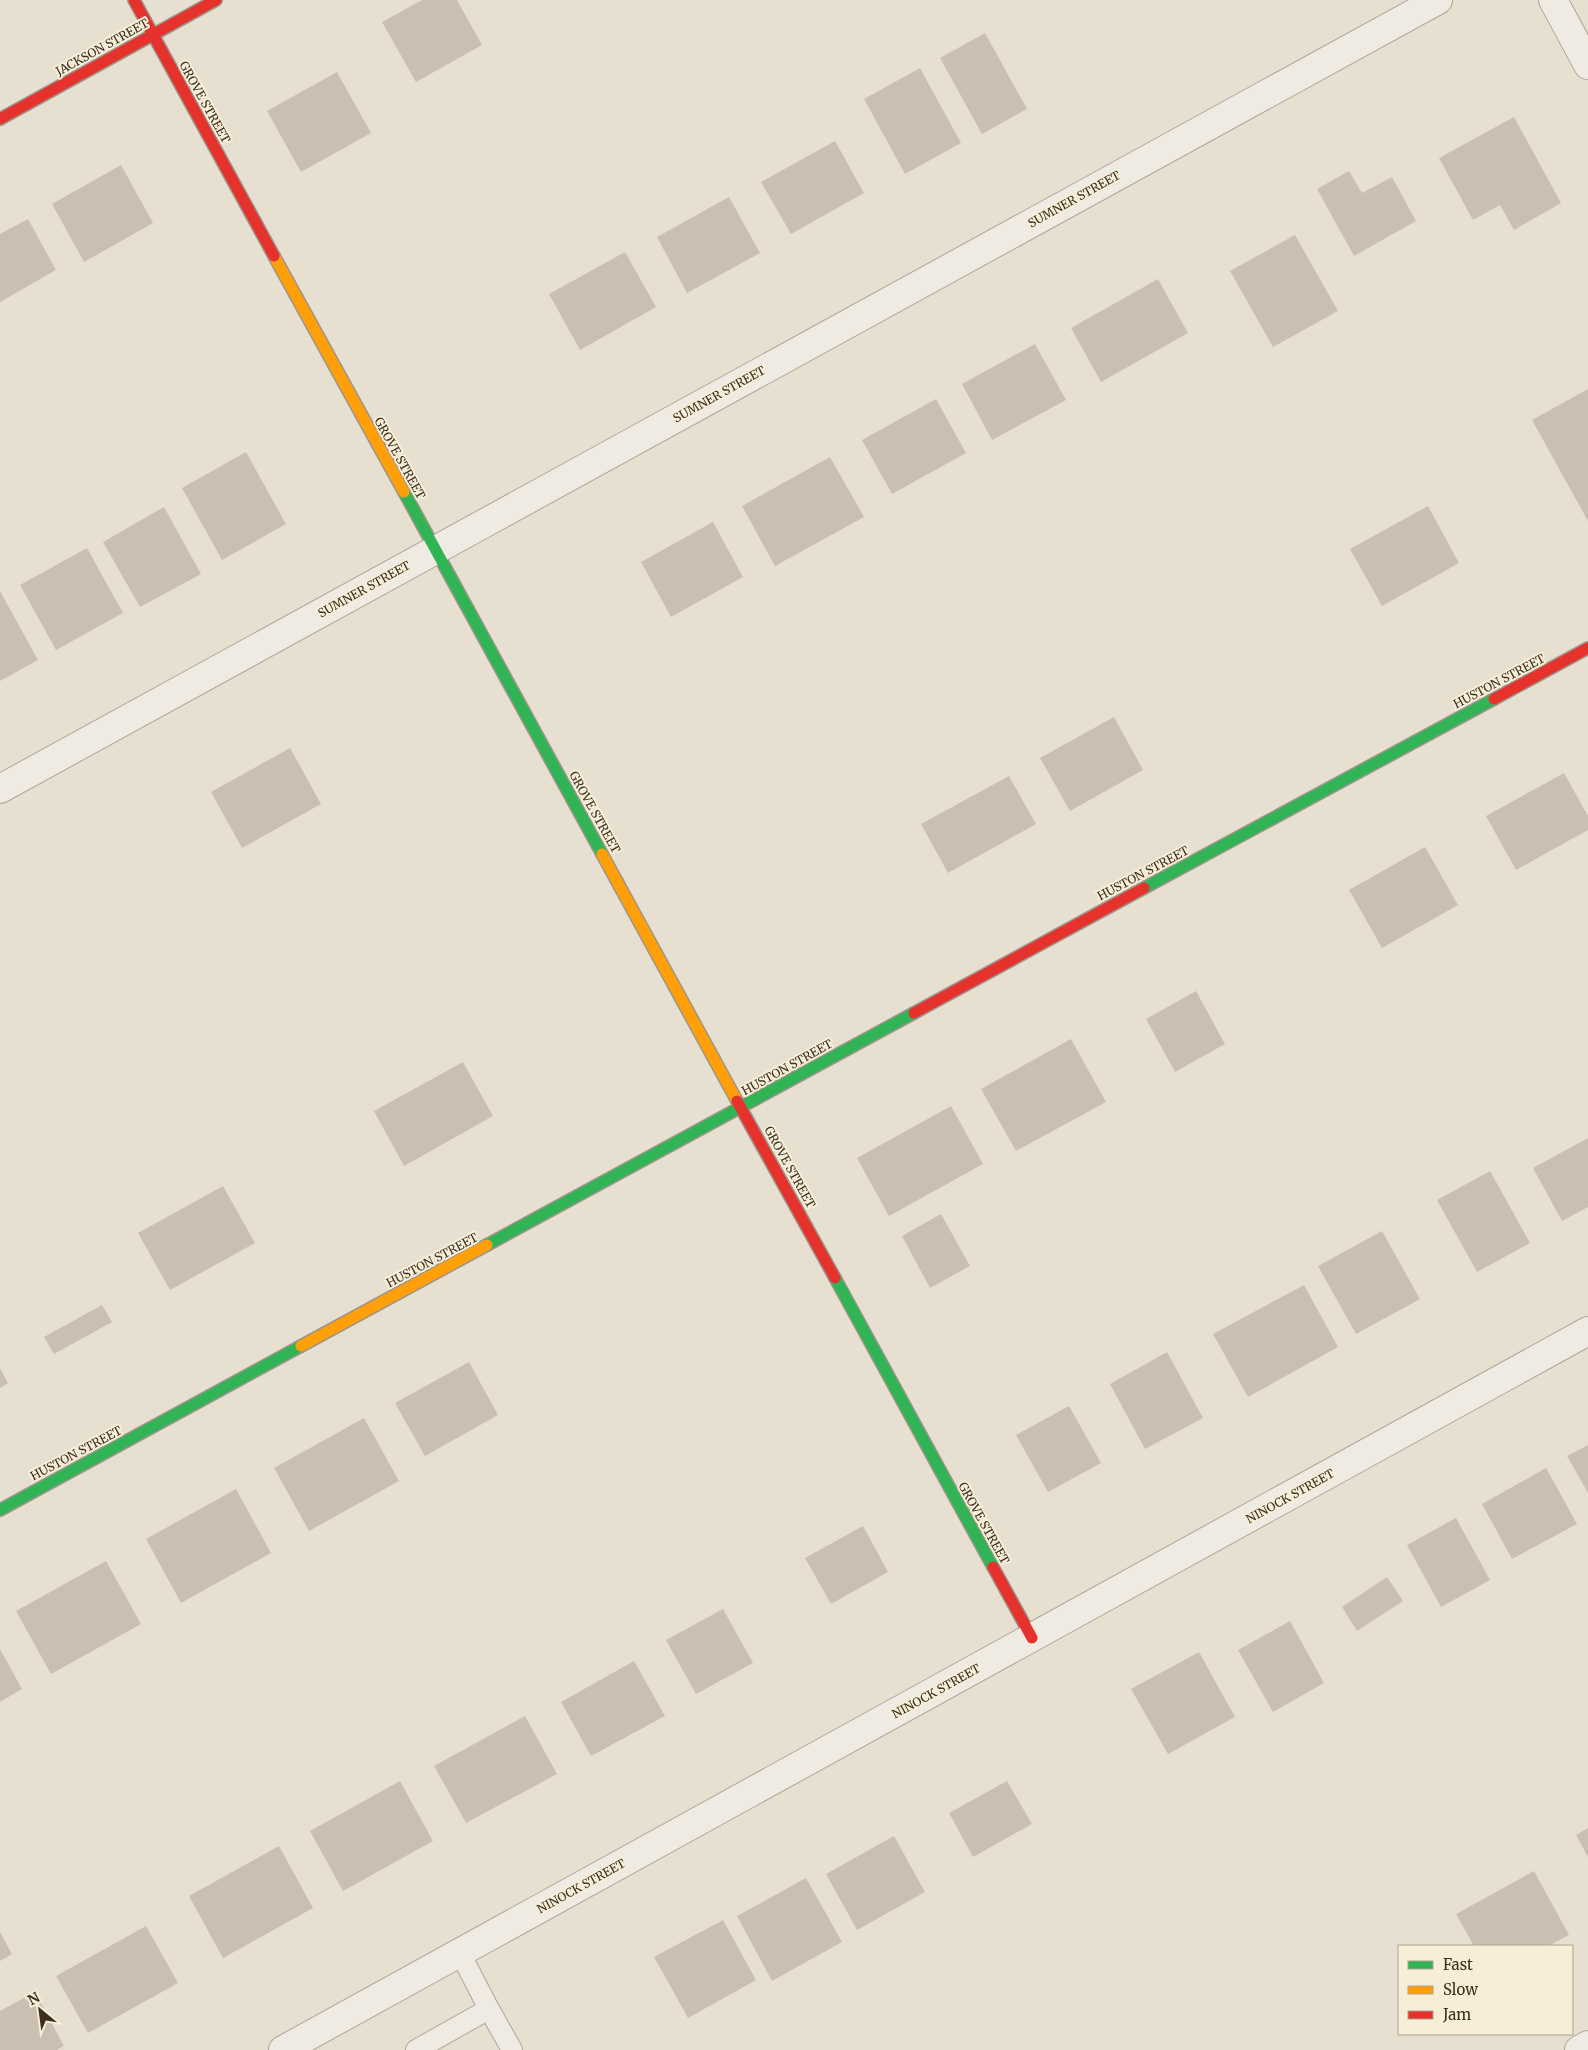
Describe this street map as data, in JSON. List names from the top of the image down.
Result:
{
  "streets": {
    "street": [
      "JACKSON STREET",
      "GROVE STREET",
      "SUMNER STREET",
      "HUSTON STREET",
      "NINOCK STREET"
    ]
  },
  "crossings": [
    ["JACKSON STREET", "GROVE STREET"],
    ["GROVE STREET", "SUMNER STREET"],
    ["GROVE STREET", "HUSTON STREET"],
    ["GROVE STREET", "NINOCK STREET"]
  ],
  "legend": ["Fast", "Slow", "Jam"],
  "north": "top left"
}
